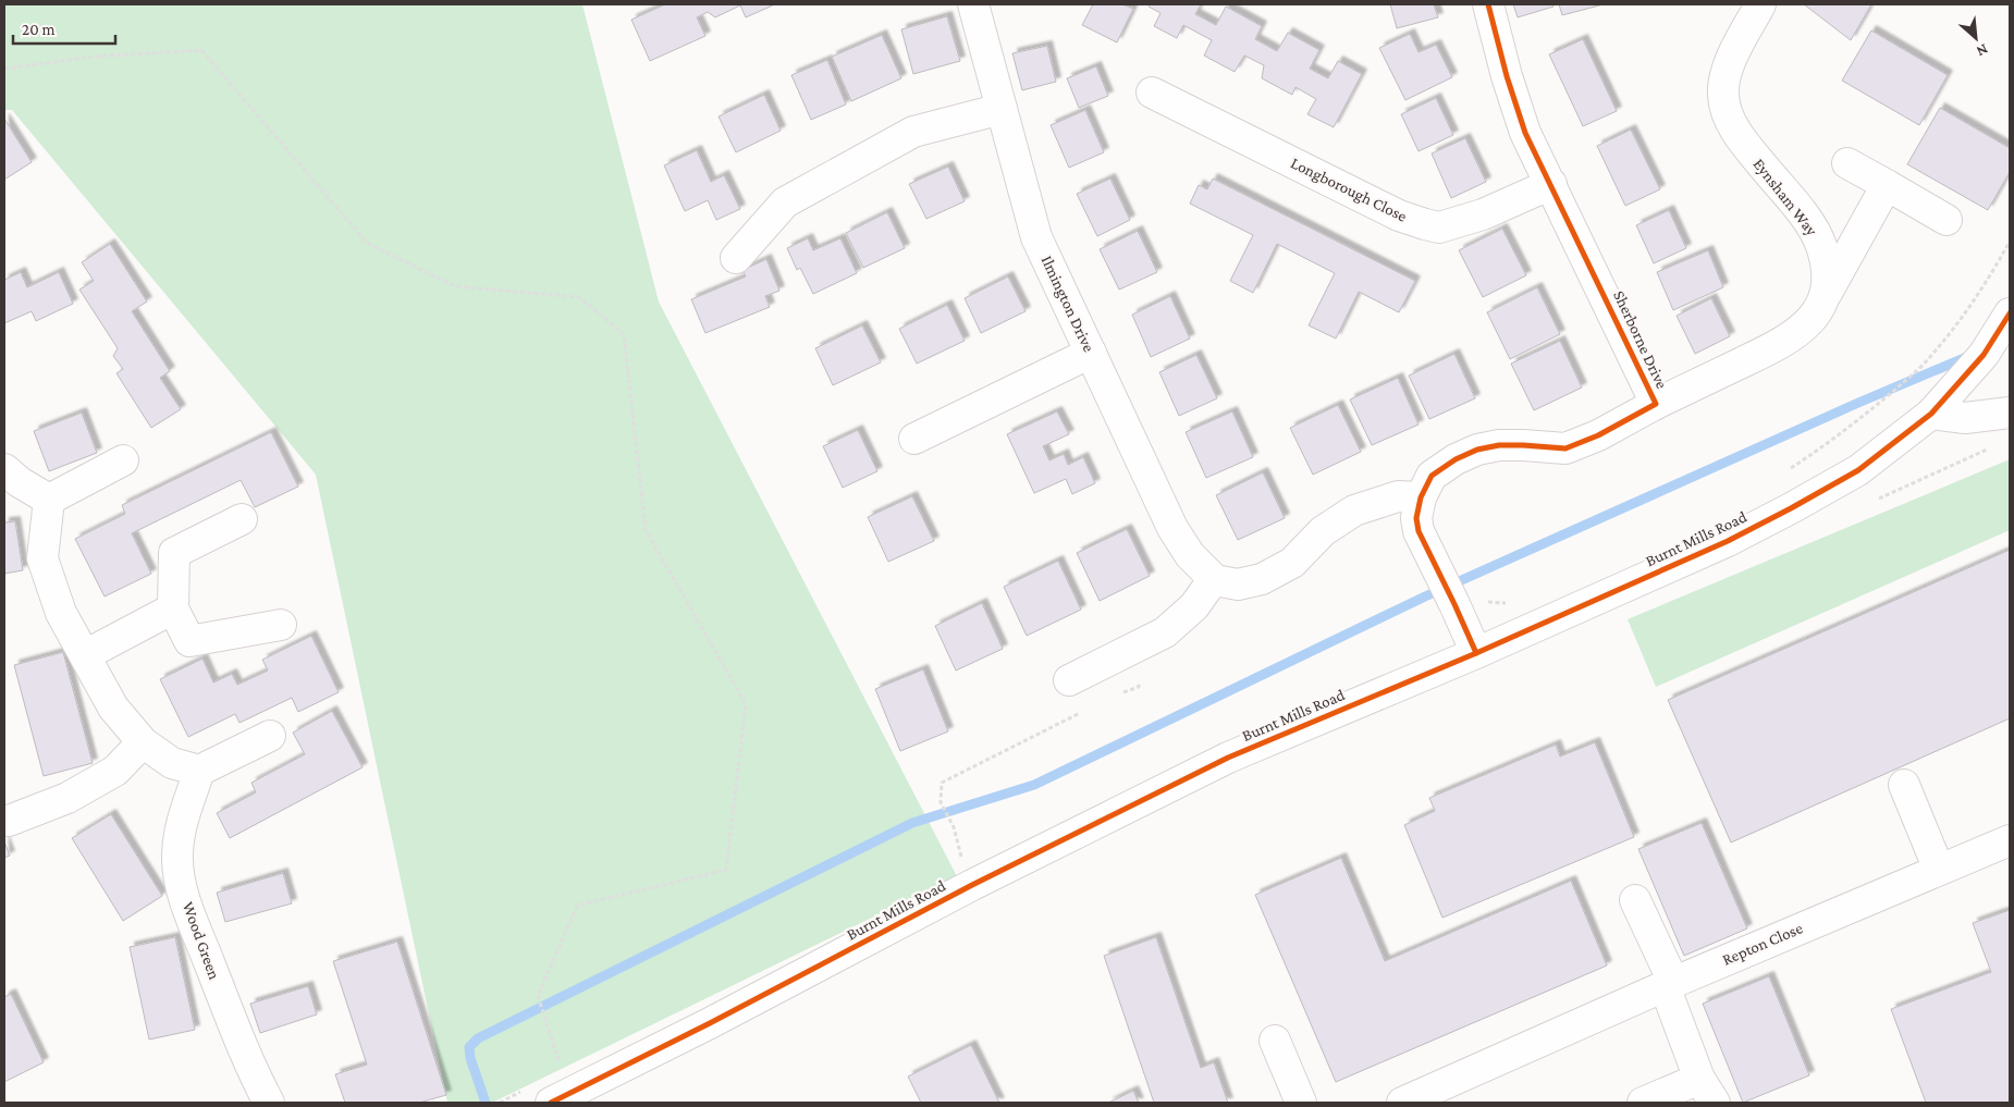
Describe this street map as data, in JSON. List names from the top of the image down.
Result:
{
  "streets": {
    "street": [
      "Longborough Close",
      "Eynsham Way",
      "Ilmington Drive",
      "Sherborne Drive",
      "Burnt Mills Road",
      "Wood Green",
      "Repton Close"
    ]
  },
  "crossings": [
    ["Longborough Close", "Sherborne Drive"],
    ["Sherborne Drive", "Burnt Mills Road"]
  ],
  "scale_bar": "20 m",
  "north": "bottom right"
}
